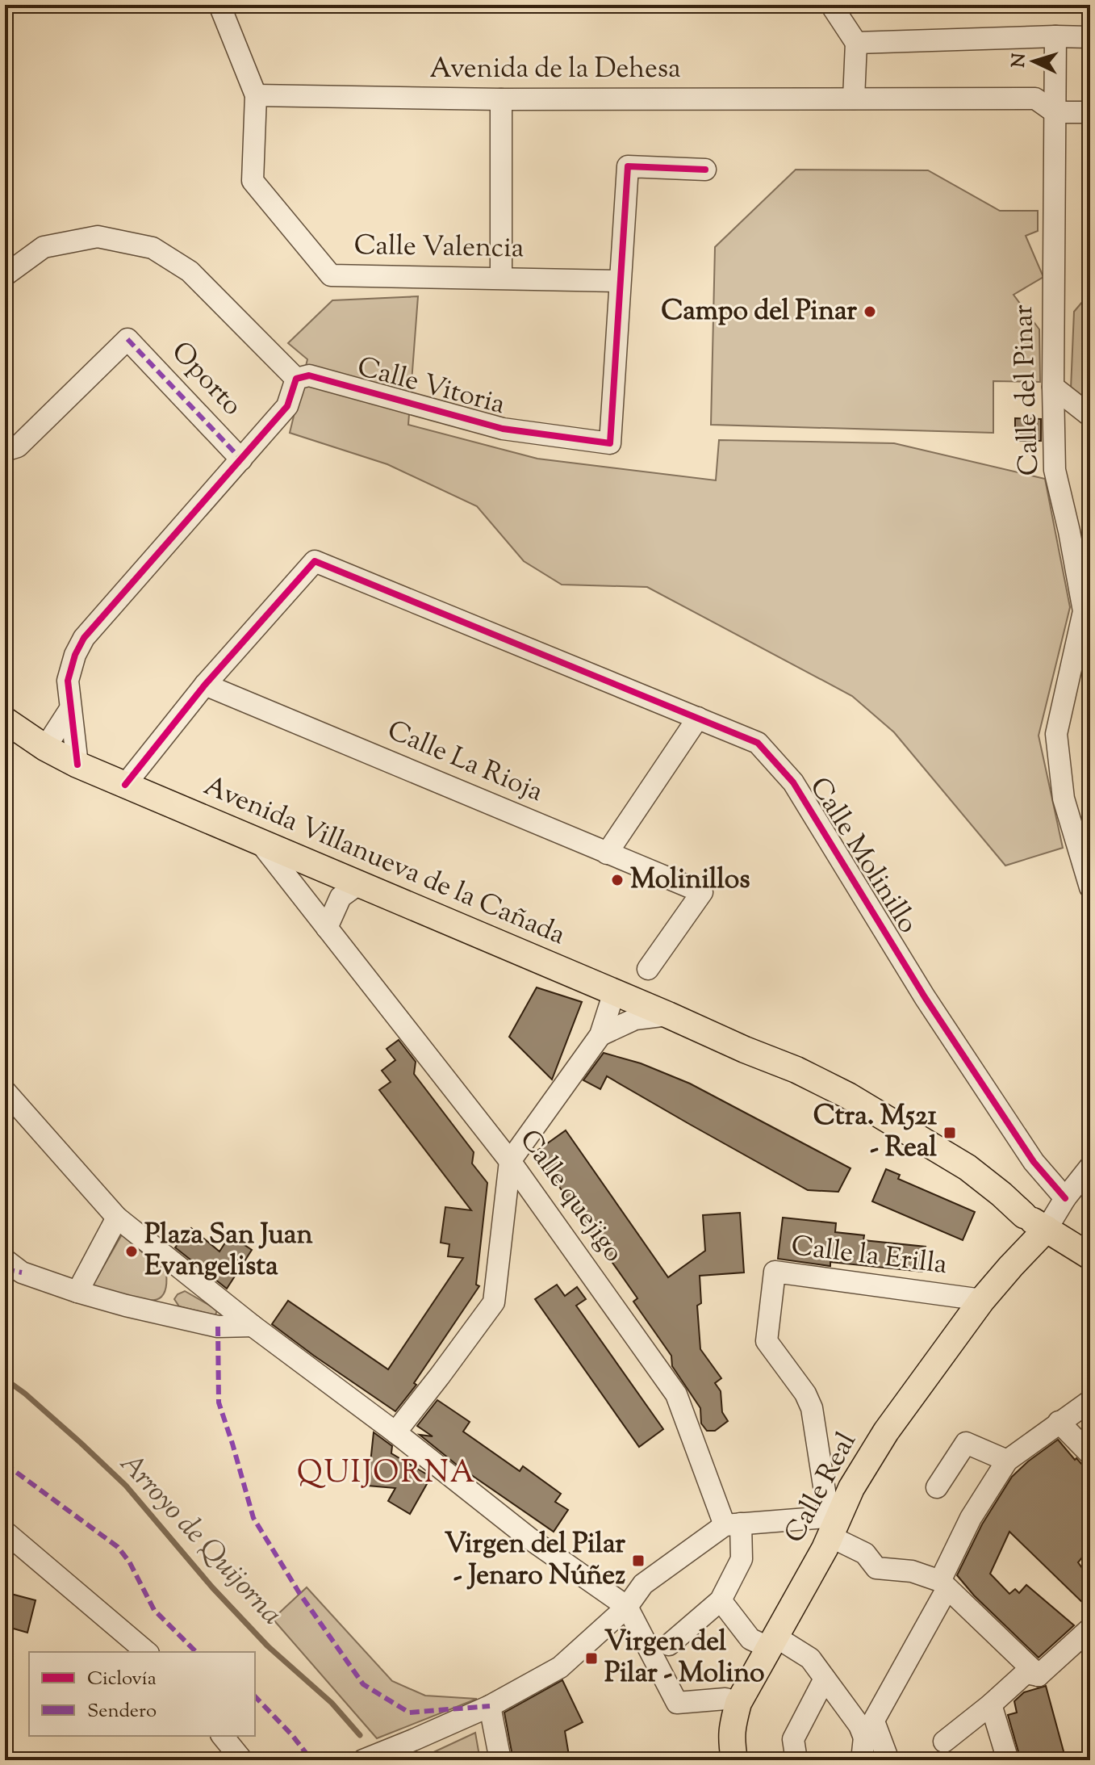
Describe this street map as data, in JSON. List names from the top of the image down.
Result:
{
  "streets": {
    "main road": ["Avenida Villanueva de la Cañada", "Calle Real"],
    "street": [
      "Avenida de la Dehesa",
      "Calle Valencia",
      "Oporto",
      "Calle Vitoria",
      "Calle del Pinar",
      "Calle La Rioja",
      "Calle Molinillo",
      "Calle quejigo",
      "Calle la Erilla"
    ]
  },
  "crossings": [
    ["Avenida de la Dehesa", "Calle Valencia"],
    ["Avenida de la Dehesa", "Calle del Pinar"],
    ["Calle Valencia", "Calle Vitoria"],
    ["Calle La Rioja", "Calle Molinillo"],
    ["Calle Molinillo", "Calle Real"],
    ["Avenida Villanueva de la Cañada", "Calle quejigo"],
    ["Avenida Villanueva de la Cañada", "Calle Real"],
    ["Calle la Erilla", "Calle Real"]
  ],
  "districts": ["QUIJORNA"],
  "water": ["Arroyo de Quijorna"],
  "places": {
    "other": ["Campo del Pinar", "Molinillos", "Plaza San Juan Evangelista"],
    "transit": ["Ctra. M521 - Real", "Virgen del Pilar - Jenaro Núñez", "Virgen del Pilar - Molino"]
  },
  "legend": ["Ciclovía", "Sendero"],
  "north": "left"
}
